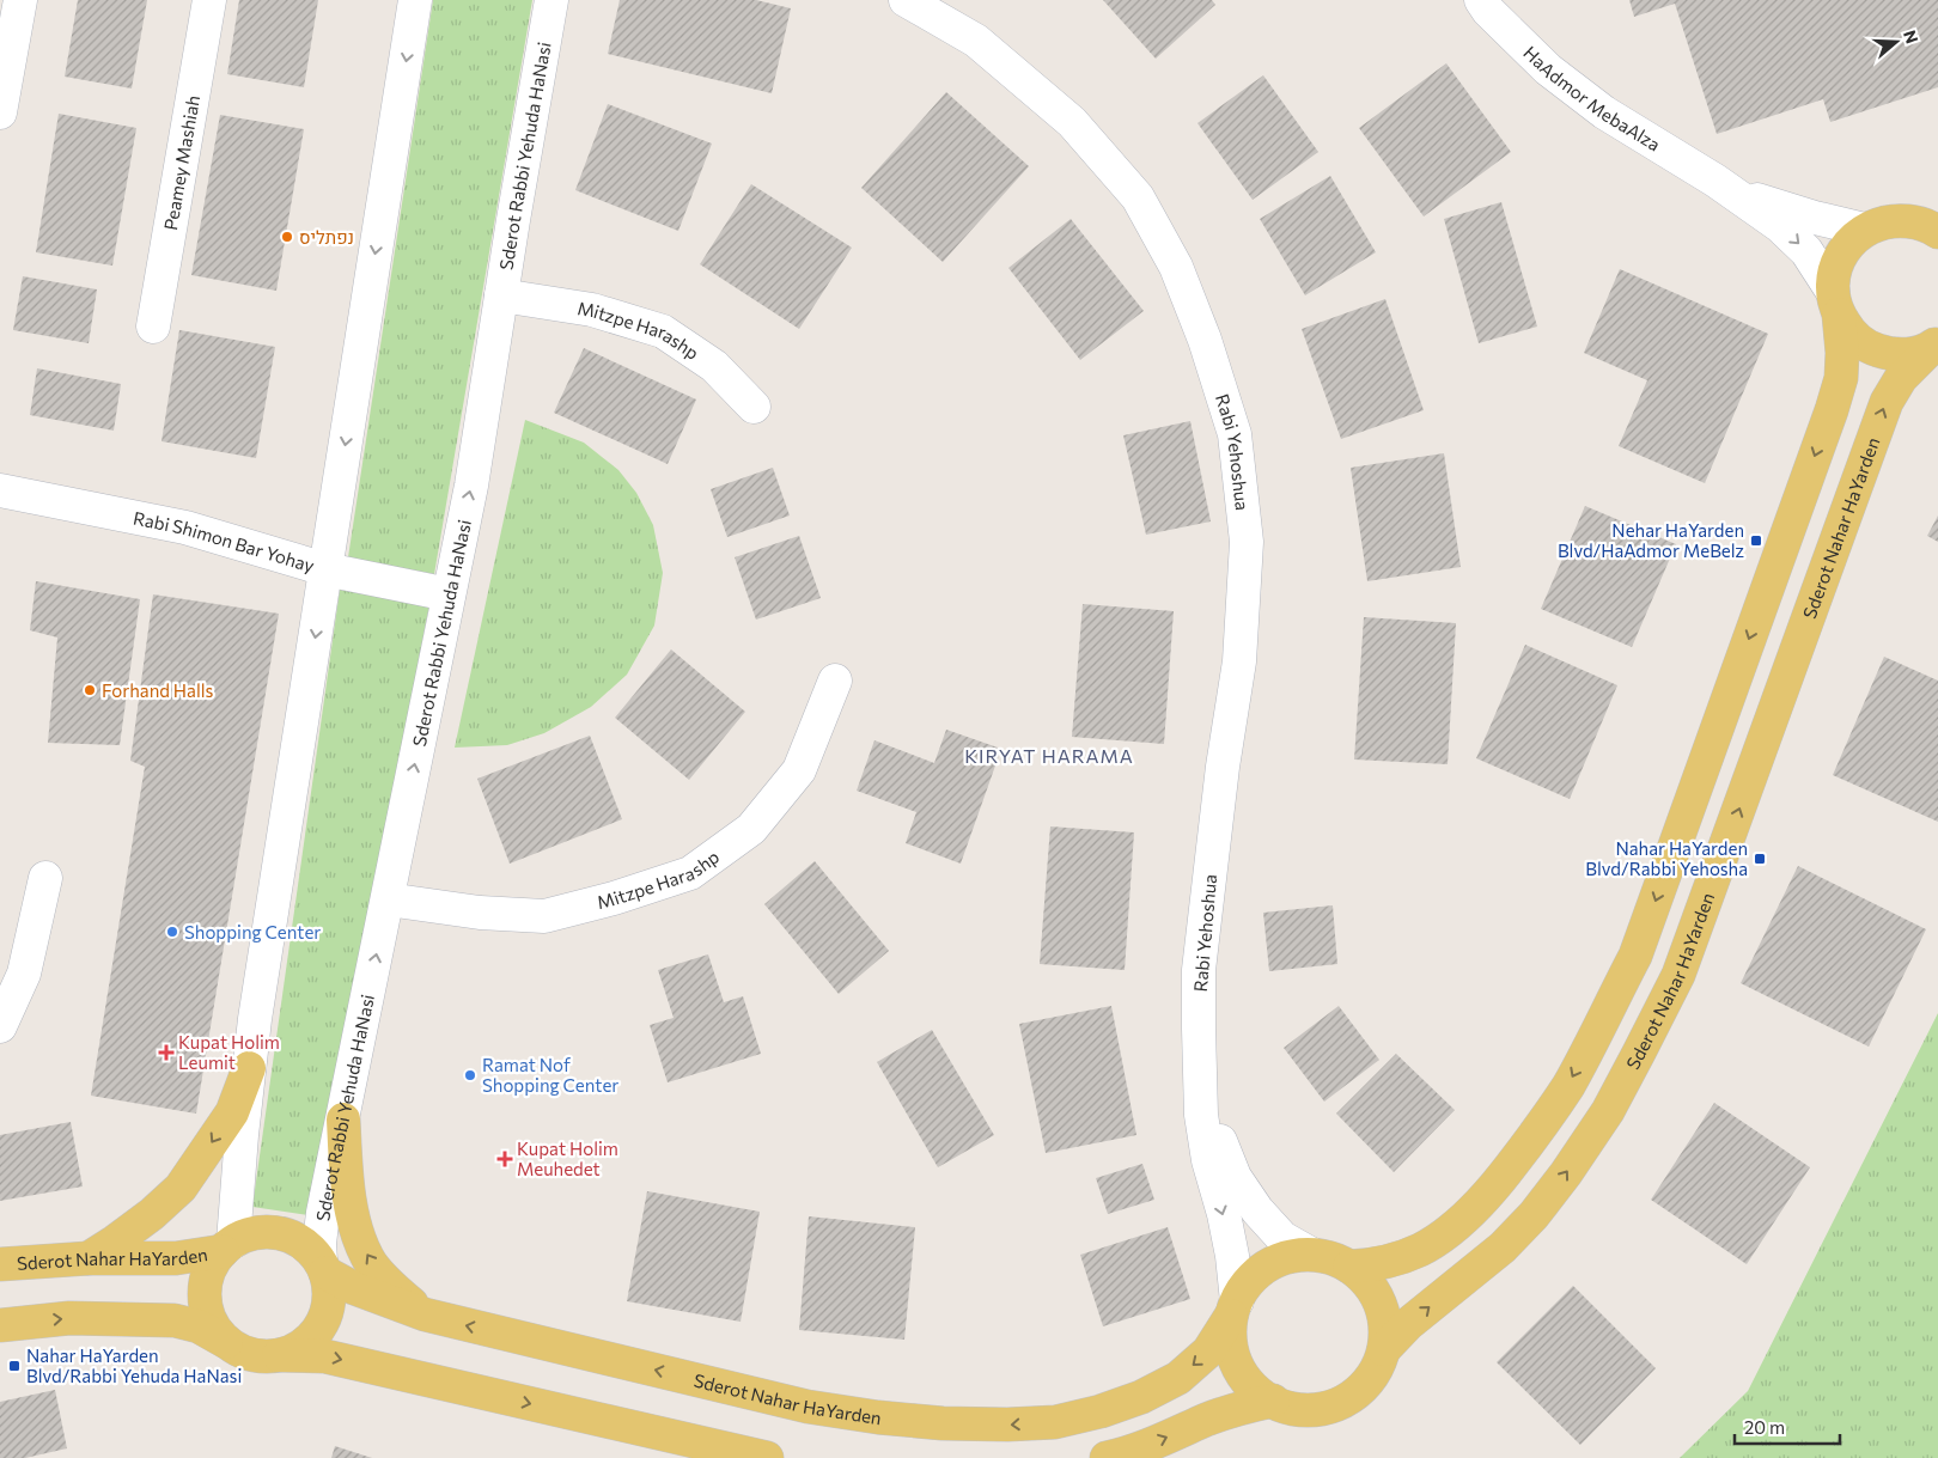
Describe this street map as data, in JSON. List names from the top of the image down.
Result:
{
  "streets": {
    "main road": ["Sderot Nahar HaYarden"],
    "street": [
      "HaAdmor MebaAlza",
      "Sderot Rabbi Yehuda HaNasi",
      "Peamey Mashiah",
      "Mitzpe Harashp",
      "Rabi Yehoshua",
      "Rabi Shimon Bar Yohay"
    ]
  },
  "crossings": [
    ["Sderot Rabbi Yehuda HaNasi", "Mitzpe Harashp"],
    ["Sderot Rabbi Yehuda HaNasi", "Sderot Nahar HaYarden"],
    ["Sderot Rabbi Yehuda HaNasi", "Rabi Shimon Bar Yohay"],
    ["Rabi Yehoshua", "Sderot Nahar HaYarden"]
  ],
  "districts": ["KIRYAT HARAMA"],
  "places": {
    "other": [
      "נפתליס",
      "Forhand Halls",
      "Shopping Center",
      "Ramat Nof Shopping Center"
    ],
    "transit": ["Nehar HaYarden Blvd/HaAdmor MeBelz", "Nahar HaYarden Blvd/Rabbi Yehosha", "Nahar HaYarden Blvd/Rabbi Yehuda HaNasi"],
    "health": ["Kupat Holim Leumit", "Kupat Holim Meuhedet"]
  },
  "scale_bar": "20 m",
  "north": "right"
}
